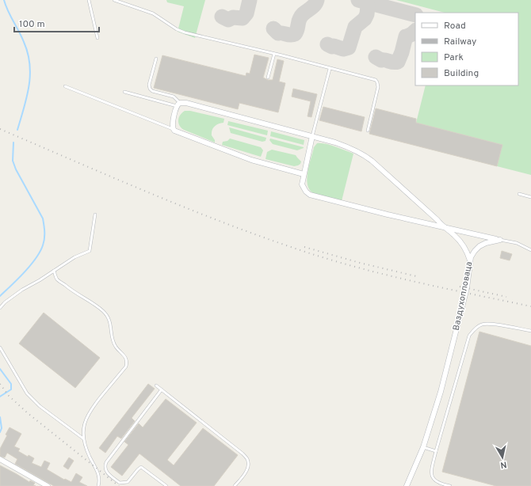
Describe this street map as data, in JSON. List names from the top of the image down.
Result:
{
  "streets": {
    "street": ["Ваздухопловаца"]
  },
  "legend": [
    "Road",
    "Railway",
    "Park",
    "Building"
  ],
  "scale_bar": "100 m",
  "north": "bottom"
}
